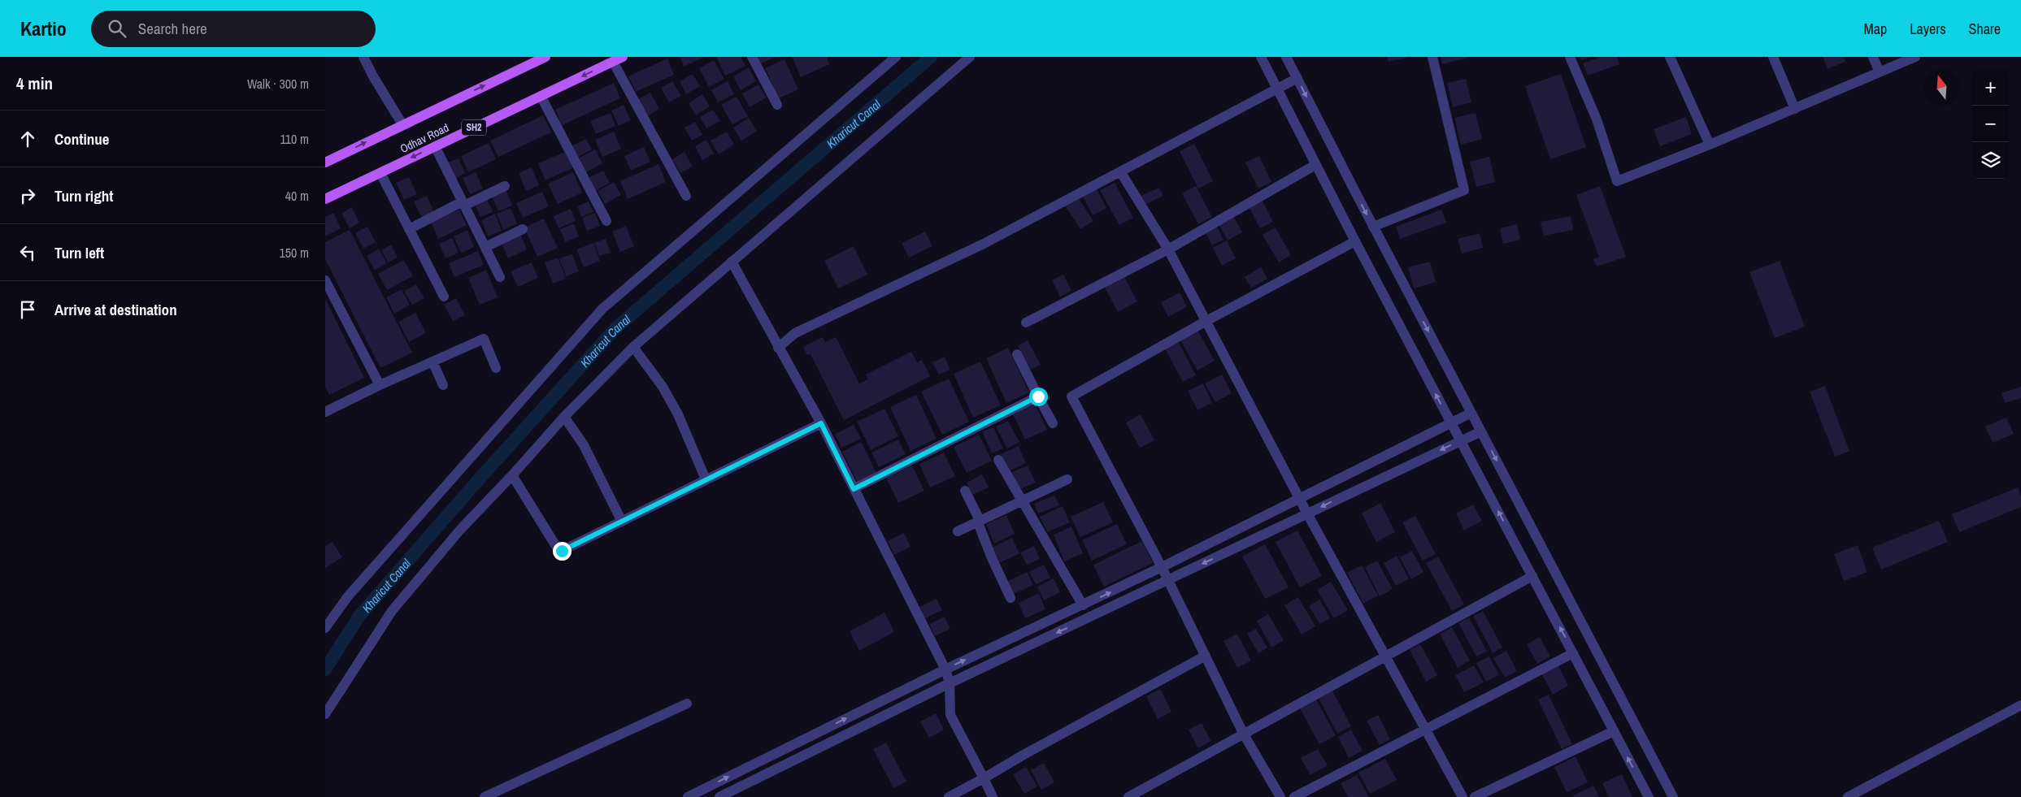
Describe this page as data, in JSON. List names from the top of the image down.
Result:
{
  "streets": {
    "main road": ["SH2", "Odhav Road"]
  },
  "water": ["Kharicut Canal"],
  "north": "top",
  "page": {
    "header": "Kartio",
    "search": "Search here",
    "nav": ["Map", "Layers", "Share"],
    "heading": ["4 min", "Walk · 300 m"],
    "map_buttons": ["+", "−"],
    "list": [
      ["Continue", "110 m"],
      ["Turn right", "40 m"],
      ["Turn left", "150 m"],
      "Arrive at destination"
    ]
  }
}
